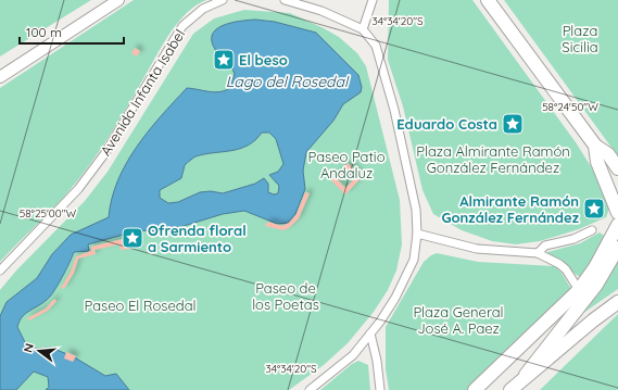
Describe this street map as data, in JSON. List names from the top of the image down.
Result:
{
  "streets": {
    "street": ["Avenida Infanta Isabel"]
  },
  "water": ["Lago del Rosedal"],
  "parks": [
    "Plaza Sicilia",
    "Plaza Almirante Ramón González Fernández",
    "Paseo Patio Andaluz",
    "Paseo de los Poetas",
    "Paseo El Rosedal",
    "Plaza General José A. Paez"
  ],
  "places": {
    "place": [
      "El beso",
      "Eduardo Costa",
      "Almirante Ramón González Fernández",
      "Ofrenda floral a Sarmiento"
    ]
  },
  "scale_bar": "100 m",
  "north": "left",
  "coordinates": ["34°34'20\"S", "58°24'50\"W", "58°25'00\"W"]
}
